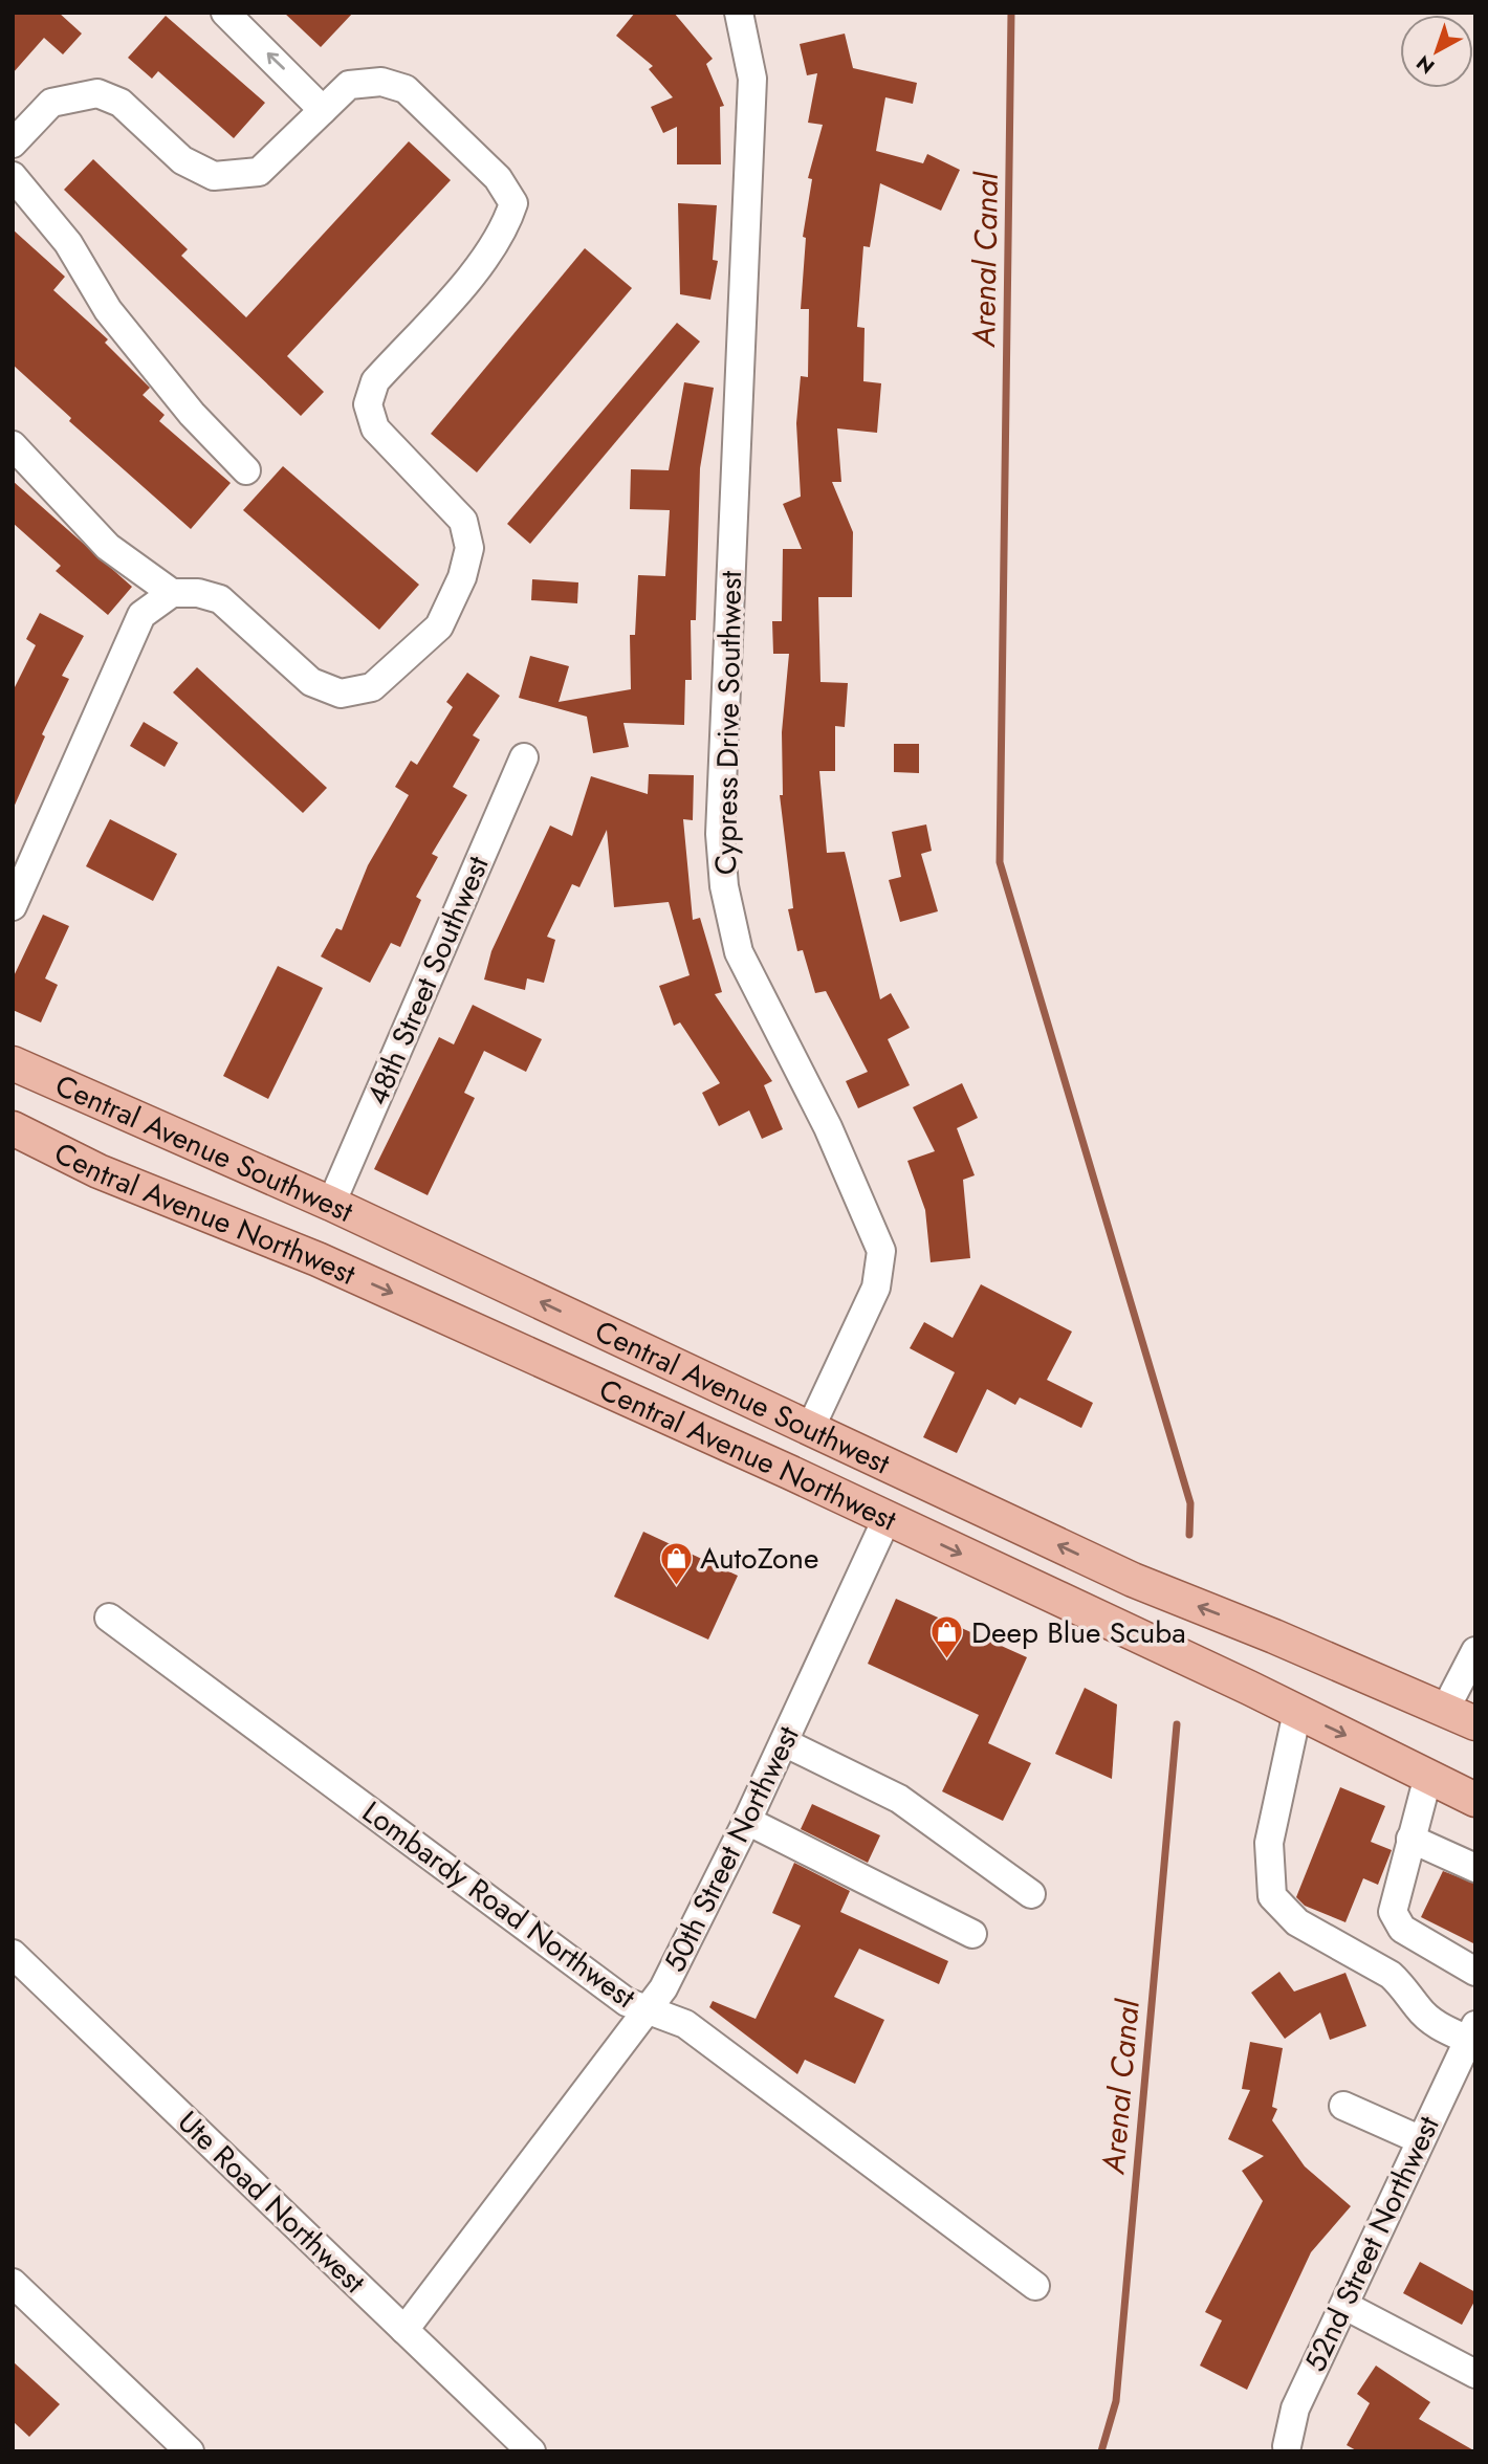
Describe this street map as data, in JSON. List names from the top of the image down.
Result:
{
  "streets": {
    "main road": ["Central Avenue Southwest", "Central Avenue Northwest"],
    "street": [
      "Cypress Drive Southwest",
      "48th Street Southwest",
      "50th Street Northwest",
      "Lombardy Road Northwest",
      "Ute Road Northwest",
      "52nd Street Northwest"
    ]
  },
  "crossings": [
    ["Cypress Drive Southwest", "Central Avenue Southwest"],
    ["48th Street Southwest", "Central Avenue Southwest"],
    ["Central Avenue Northwest", "50th Street Northwest"],
    ["50th Street Northwest", "Lombardy Road Northwest"],
    ["50th Street Northwest", "Ute Road Northwest"]
  ],
  "one_way": ["Central Avenue Southwest", "Central Avenue Northwest"],
  "water": ["Arenal Canal"],
  "places": {
    "shop": ["AutoZone", "Deep Blue Scuba"]
  },
  "north": "bottom left"
}
